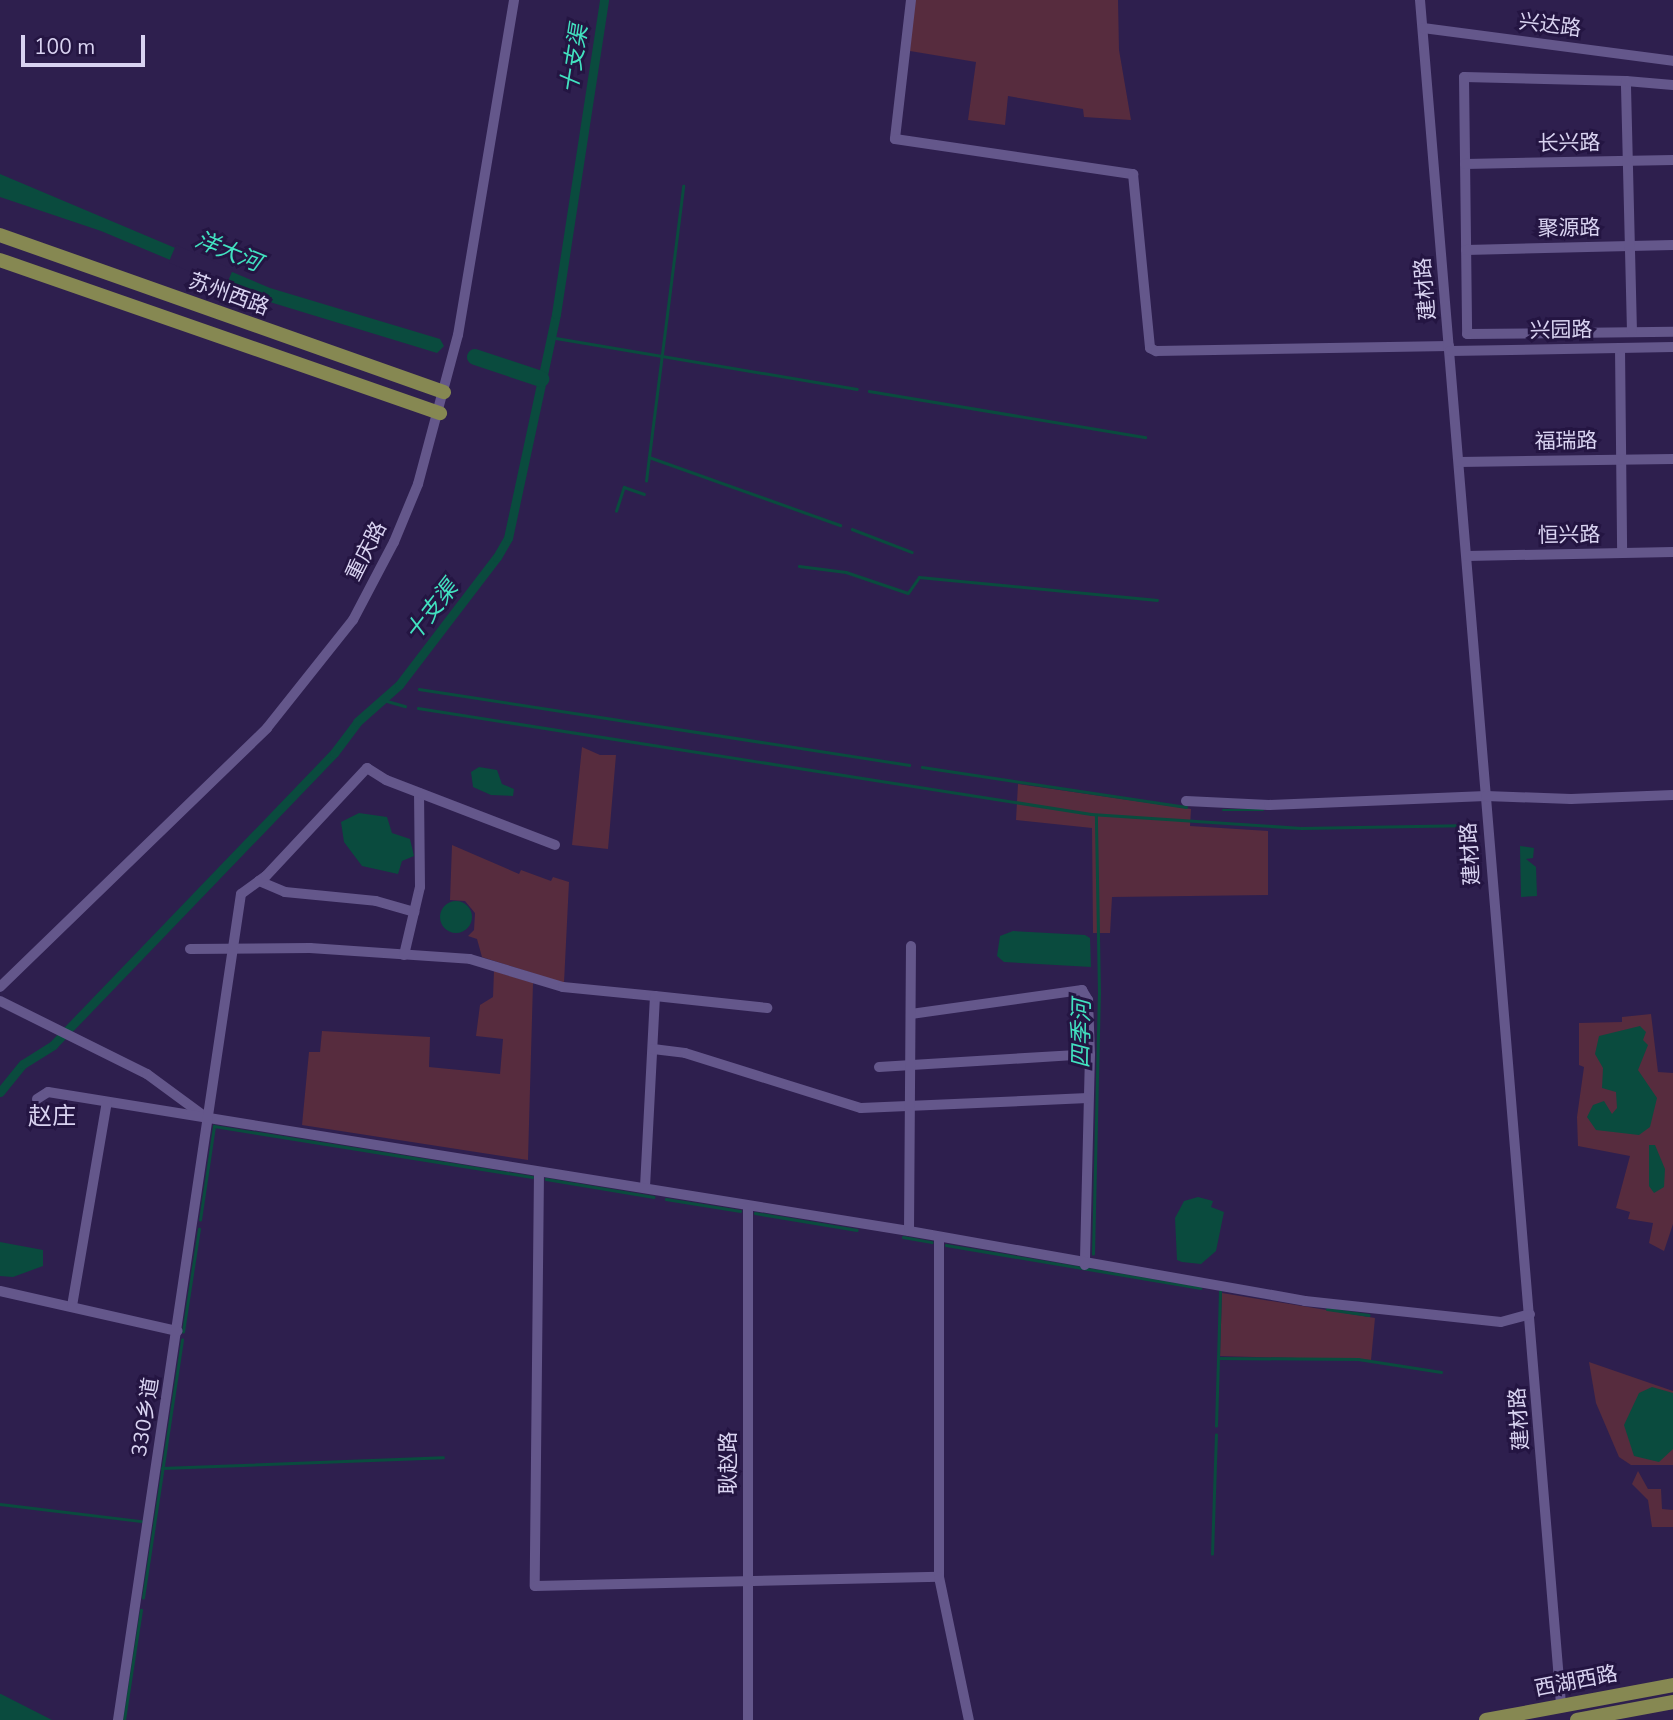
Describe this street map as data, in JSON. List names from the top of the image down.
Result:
{
  "streets": {
    "main road": ["苏州西路", "西湖西路"],
    "street": [
      "兴达路",
      "长兴路",
      "聚源路",
      "建材路",
      "兴园路",
      "福瑞路",
      "恒兴路",
      "重庆路",
      "330乡道",
      "耿赵路"
    ]
  },
  "crossings": [
    ["兴达路", "建材路"],
    ["建材路", "兴园路"],
    ["建材路", "福瑞路"],
    ["建材路", "恒兴路"],
    ["建材路", "西湖西路"],
    ["苏州西路", "重庆路"]
  ],
  "districts": ["赵庄"],
  "water": ["十支渠", "洋大河", "四季河"],
  "scale_bar": "100 m"
}
